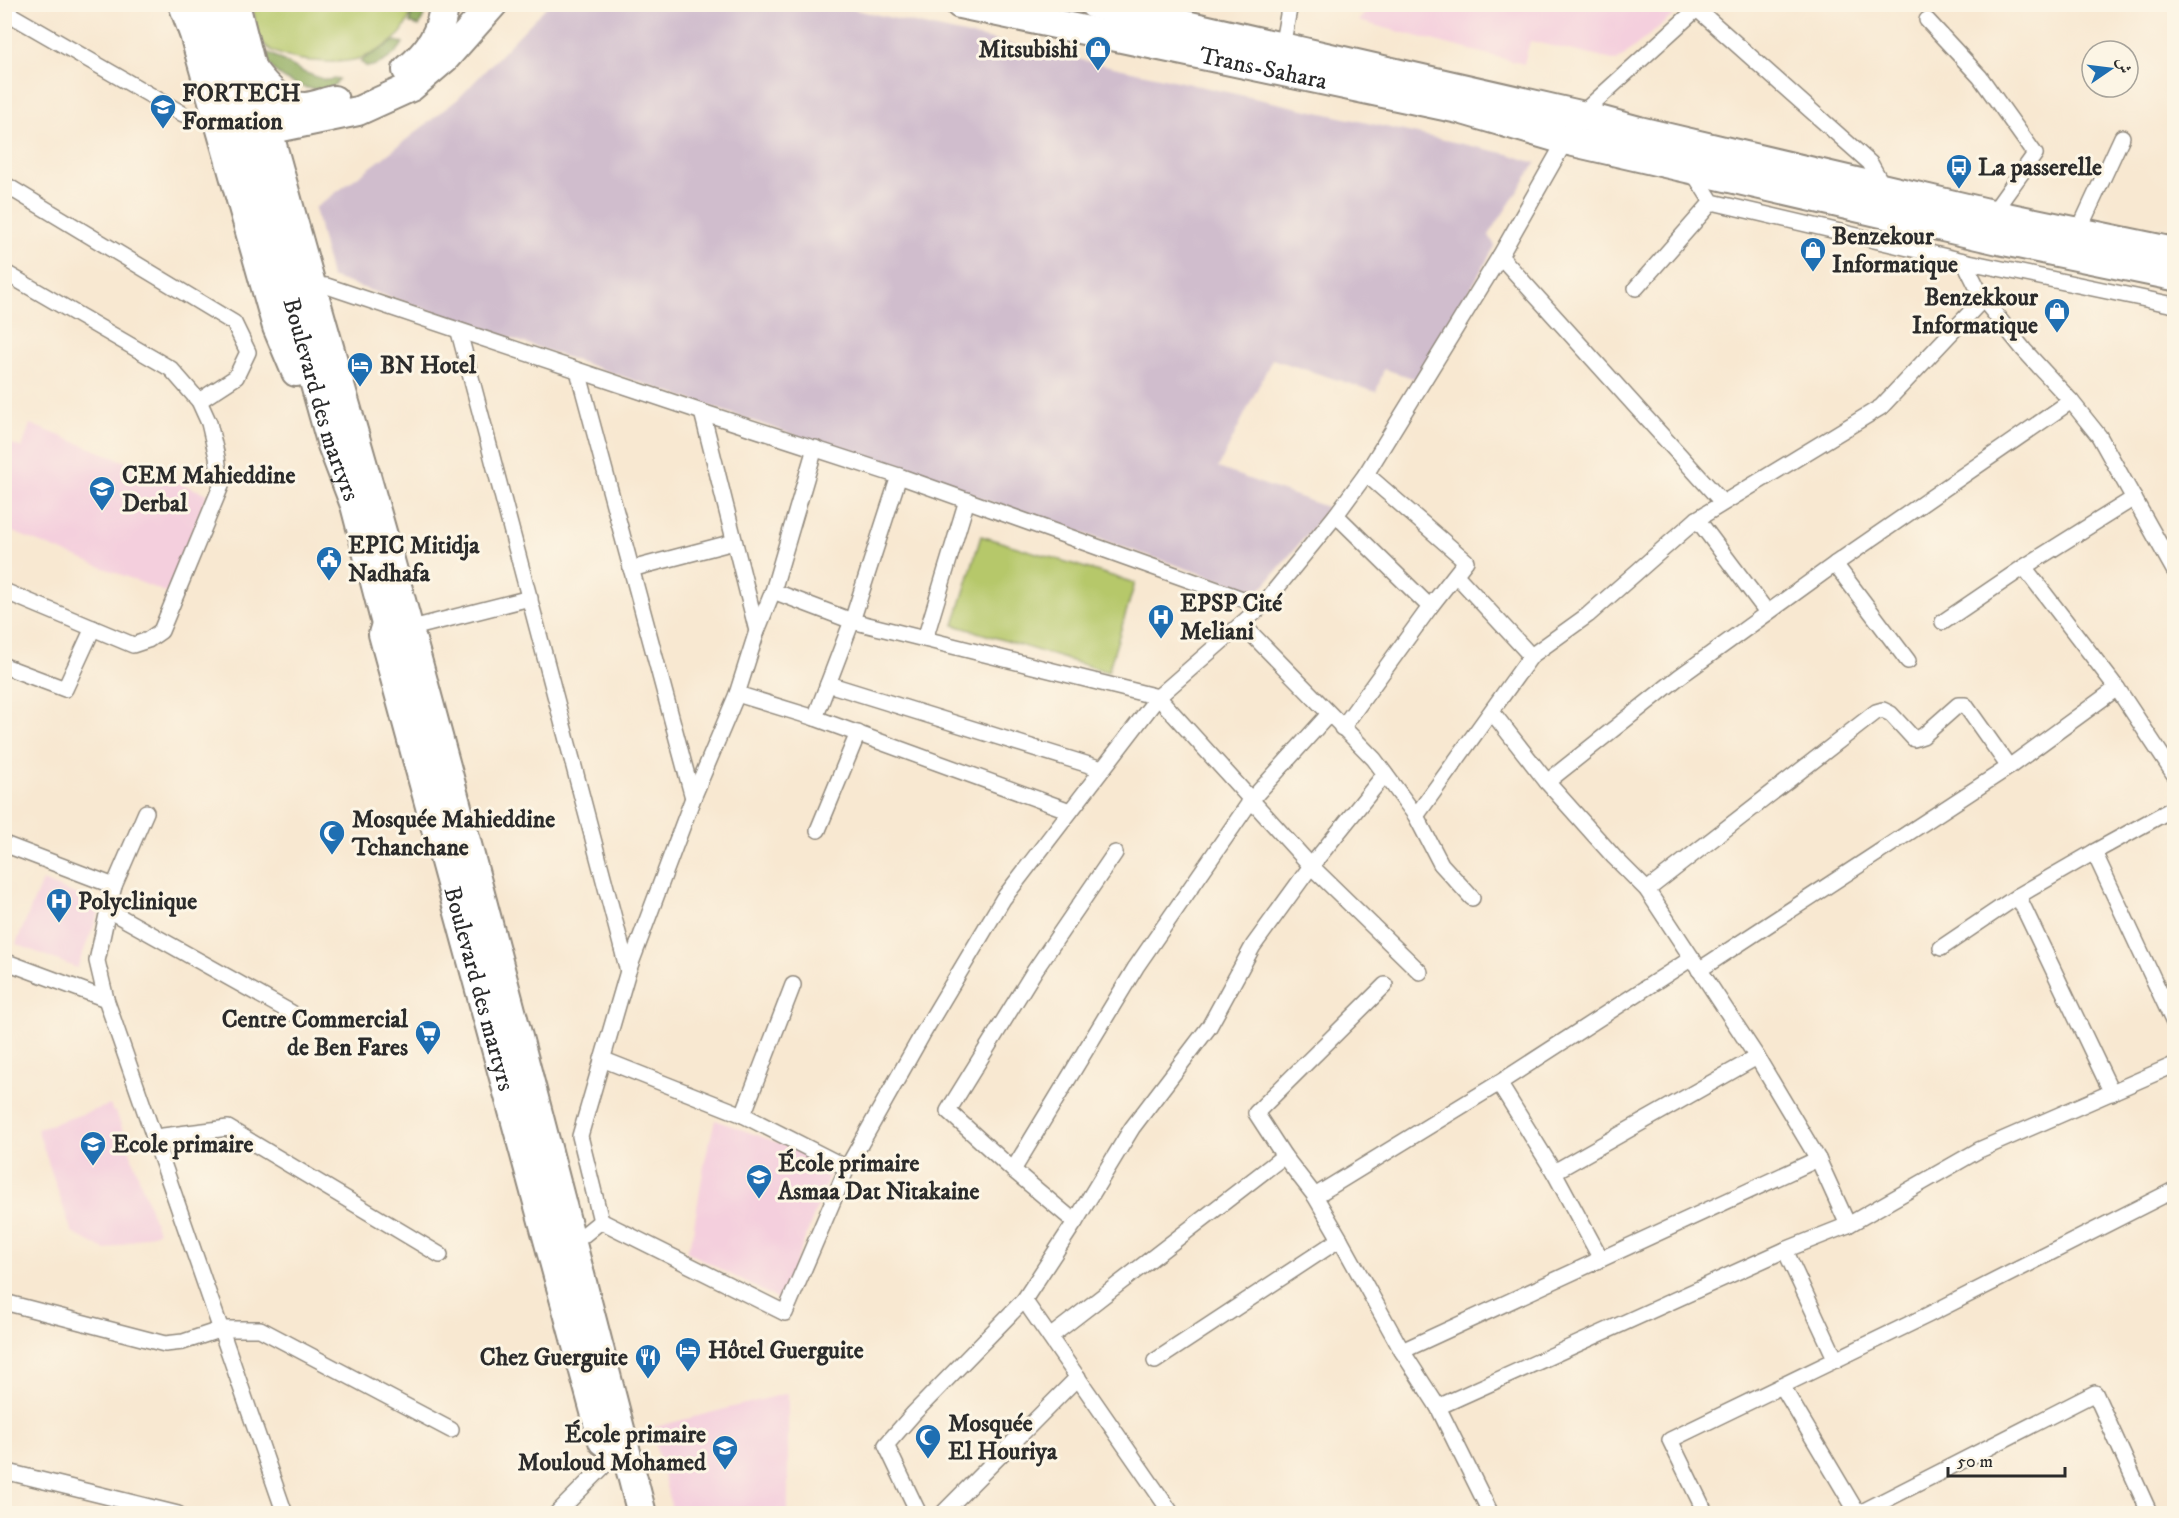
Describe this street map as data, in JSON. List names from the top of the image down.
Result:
{
  "streets": {
    "highway": ["Trans-Sahara", "Boulevard des martyrs"]
  },
  "places": {
    "shop": ["Mitsubishi", "Benzekour Informatique", "Benzekkour Informatique"],
    "school or university": [
      "FORTECH Formation",
      "CEM Mahieddine Derbal",
      "Ecole primaire",
      "École primaire Asmaa Dat Nitakaine",
      "École primaire Mouloud Mohamed"
    ],
    "bus stop": ["La passerelle"],
    "hotel": ["BN Hotel", "Hôtel Guerguite"],
    "public building": ["EPIC Mitidja Nadhafa"],
    "hospital": ["EPSP Cité Meliani", "Polyclinique"],
    "mosque": ["Mosquée Mahieddine Tchanchane", "Mosquée El Houriya"],
    "supermarket": ["Centre Commercial de Ben Fares"],
    "restaurant": ["Chez Guerguite"]
  },
  "scale_bar": "50 m",
  "north": "right"
}
